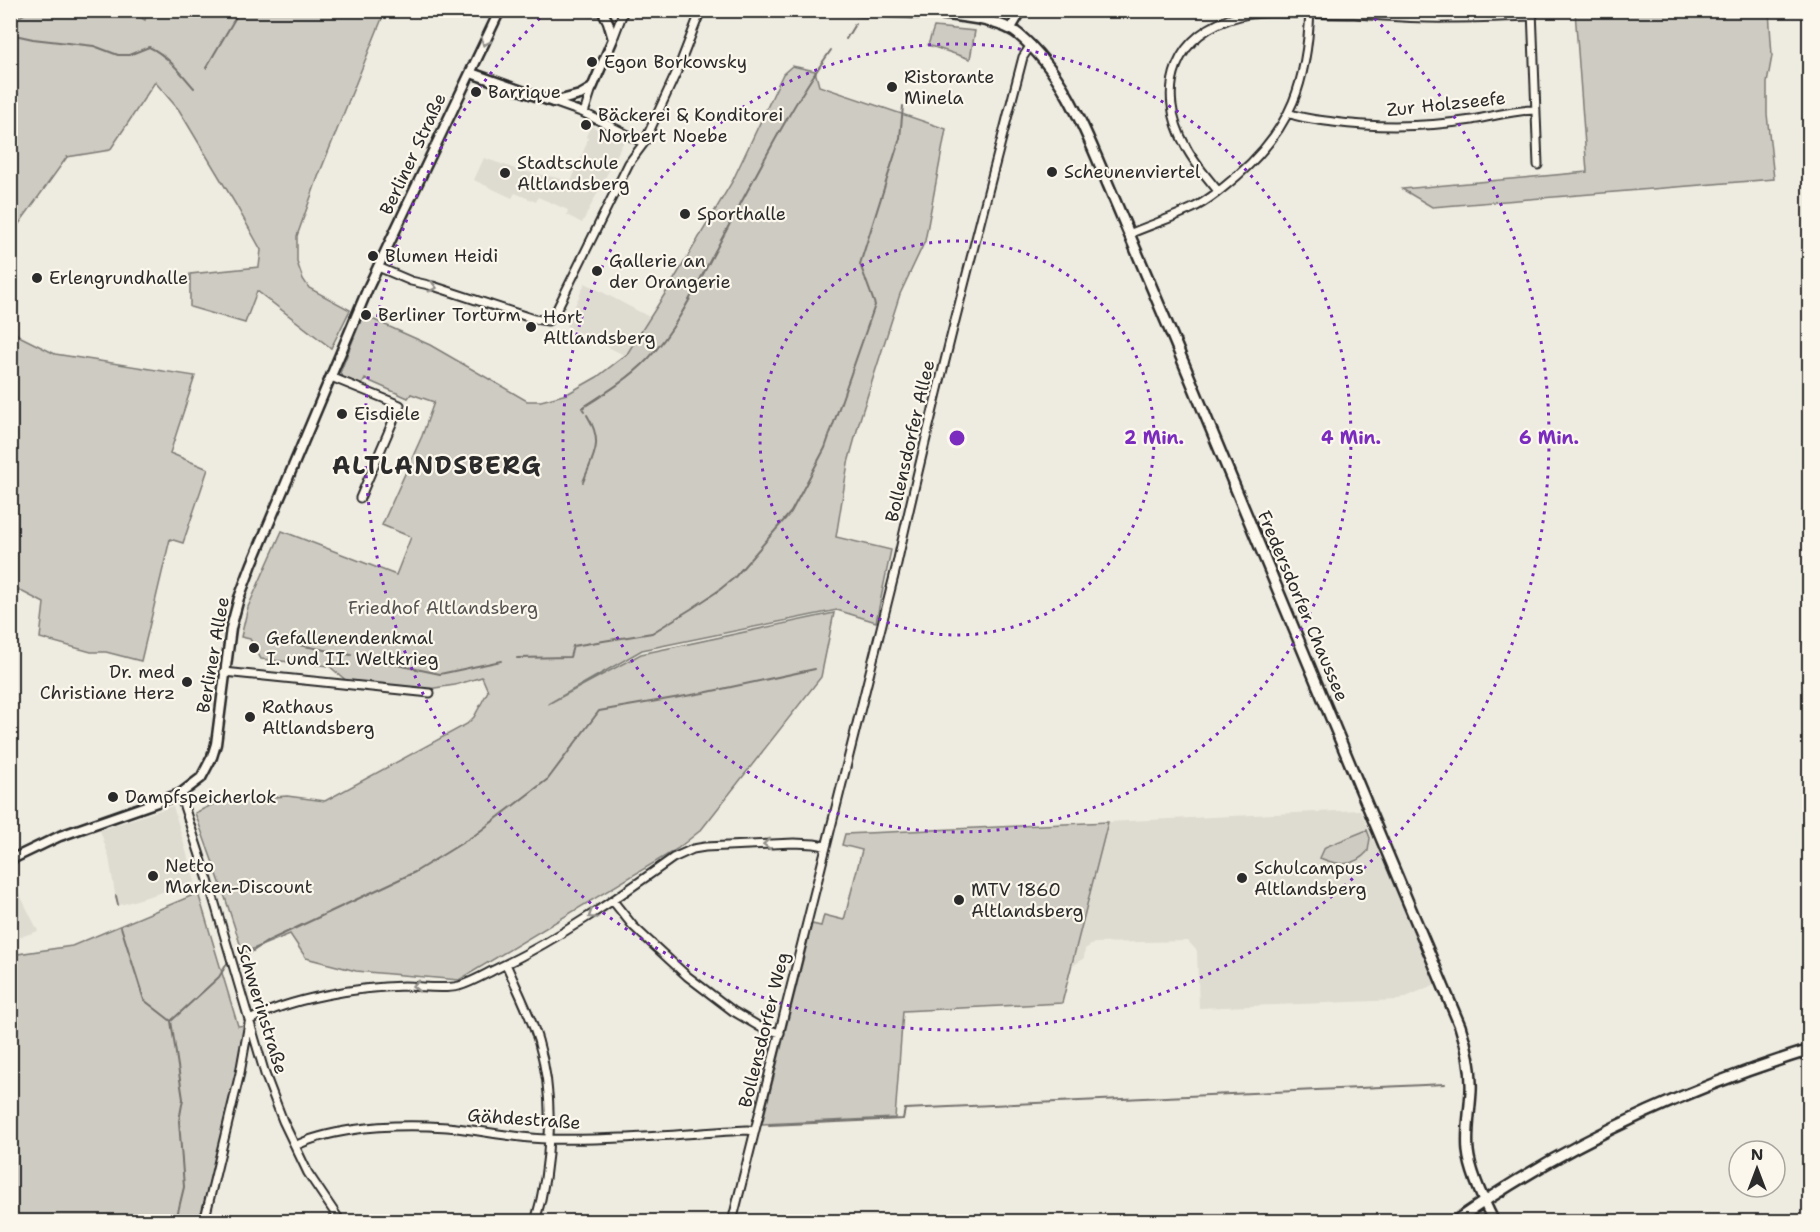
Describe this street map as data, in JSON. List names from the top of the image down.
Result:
{
  "streets": {
    "main road": ["Fredersdorfer Chaussee"],
    "street": [
      "Zur Holzseefe",
      "Berliner Straße",
      "Bollensdorfer Allee",
      "Berliner Allee",
      "Schwerinstraße",
      "Bollensdorfer Weg",
      "Gähdestraße"
    ]
  },
  "crossings": [
    ["Berliner Straße", "Berliner Allee"],
    ["Bollensdorfer Allee", "Fredersdorfer Chaussee"],
    ["Bollensdorfer Allee", "Bollensdorfer Weg"],
    ["Berliner Allee", "Schwerinstraße"],
    ["Schwerinstraße", "Gähdestraße"],
    ["Bollensdorfer Weg", "Gähdestraße"]
  ],
  "districts": ["ALTLANDSBERG"],
  "parks": ["Friedhof Altlandsberg"],
  "places": [
    "Egon Borkowsky",
    "Ristorante Minela",
    "Barrique",
    "Bäckerei & Konditorei Norbert Noebe",
    "Scheunenviertel",
    "Stadtschule Altlandsberg",
    "Sporthalle",
    "Blumen Heidi",
    "Gallerie an der Orangerie",
    "Erlengrundhalle",
    "Berliner Torturm",
    "Hort Altlandsberg",
    "Eisdiele",
    "Gefallenendenkmal I. und II. Weltkrieg",
    "Dr. med Christiane Herz",
    "Rathaus Altlandsberg",
    "Dampfspeicherlok",
    "Netto Marken-Discount",
    "Schulcampus Altlandsberg",
    "MTV 1860 Altlandsberg"
  ],
  "north": "top",
  "rings": ["2 Min.", "4 Min.", "6 Min."]
}
